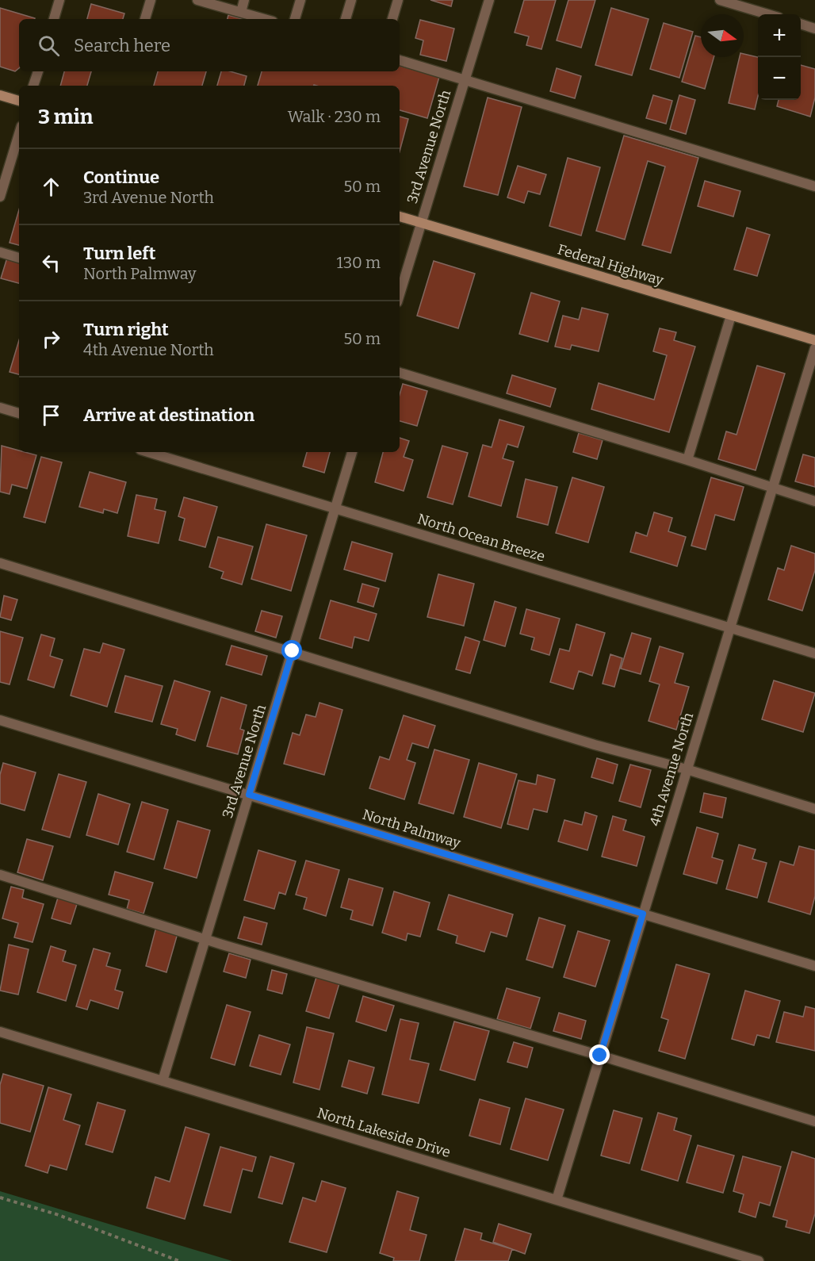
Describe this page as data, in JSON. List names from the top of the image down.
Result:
{
  "streets": {
    "main road": ["Federal Highway"],
    "street": [
      "3rd Avenue North",
      "North Ocean Breeze",
      "4th Avenue North",
      "North Palmway",
      "North Lakeside Drive"
    ]
  },
  "crossings": [
    ["3rd Avenue North", "Federal Highway"],
    ["3rd Avenue North", "North Ocean Breeze"],
    ["3rd Avenue North", "North Palmway"],
    ["3rd Avenue North", "North Lakeside Drive"],
    ["North Ocean Breeze", "4th Avenue North"],
    ["4th Avenue North", "North Palmway"],
    ["4th Avenue North", "North Lakeside Drive"]
  ],
  "north": "right",
  "page": {
    "map_buttons": ["+", "−"],
    "search": "Search here",
    "heading": ["3 min", "Walk · 230 m"],
    "list": [
      ["Continue", "3rd Avenue North", "50 m"],
      ["Turn left", "North Palmway", "130 m"],
      ["Turn right", "4th Avenue North", "50 m"],
      "Arrive at destination"
    ]
  }
}
